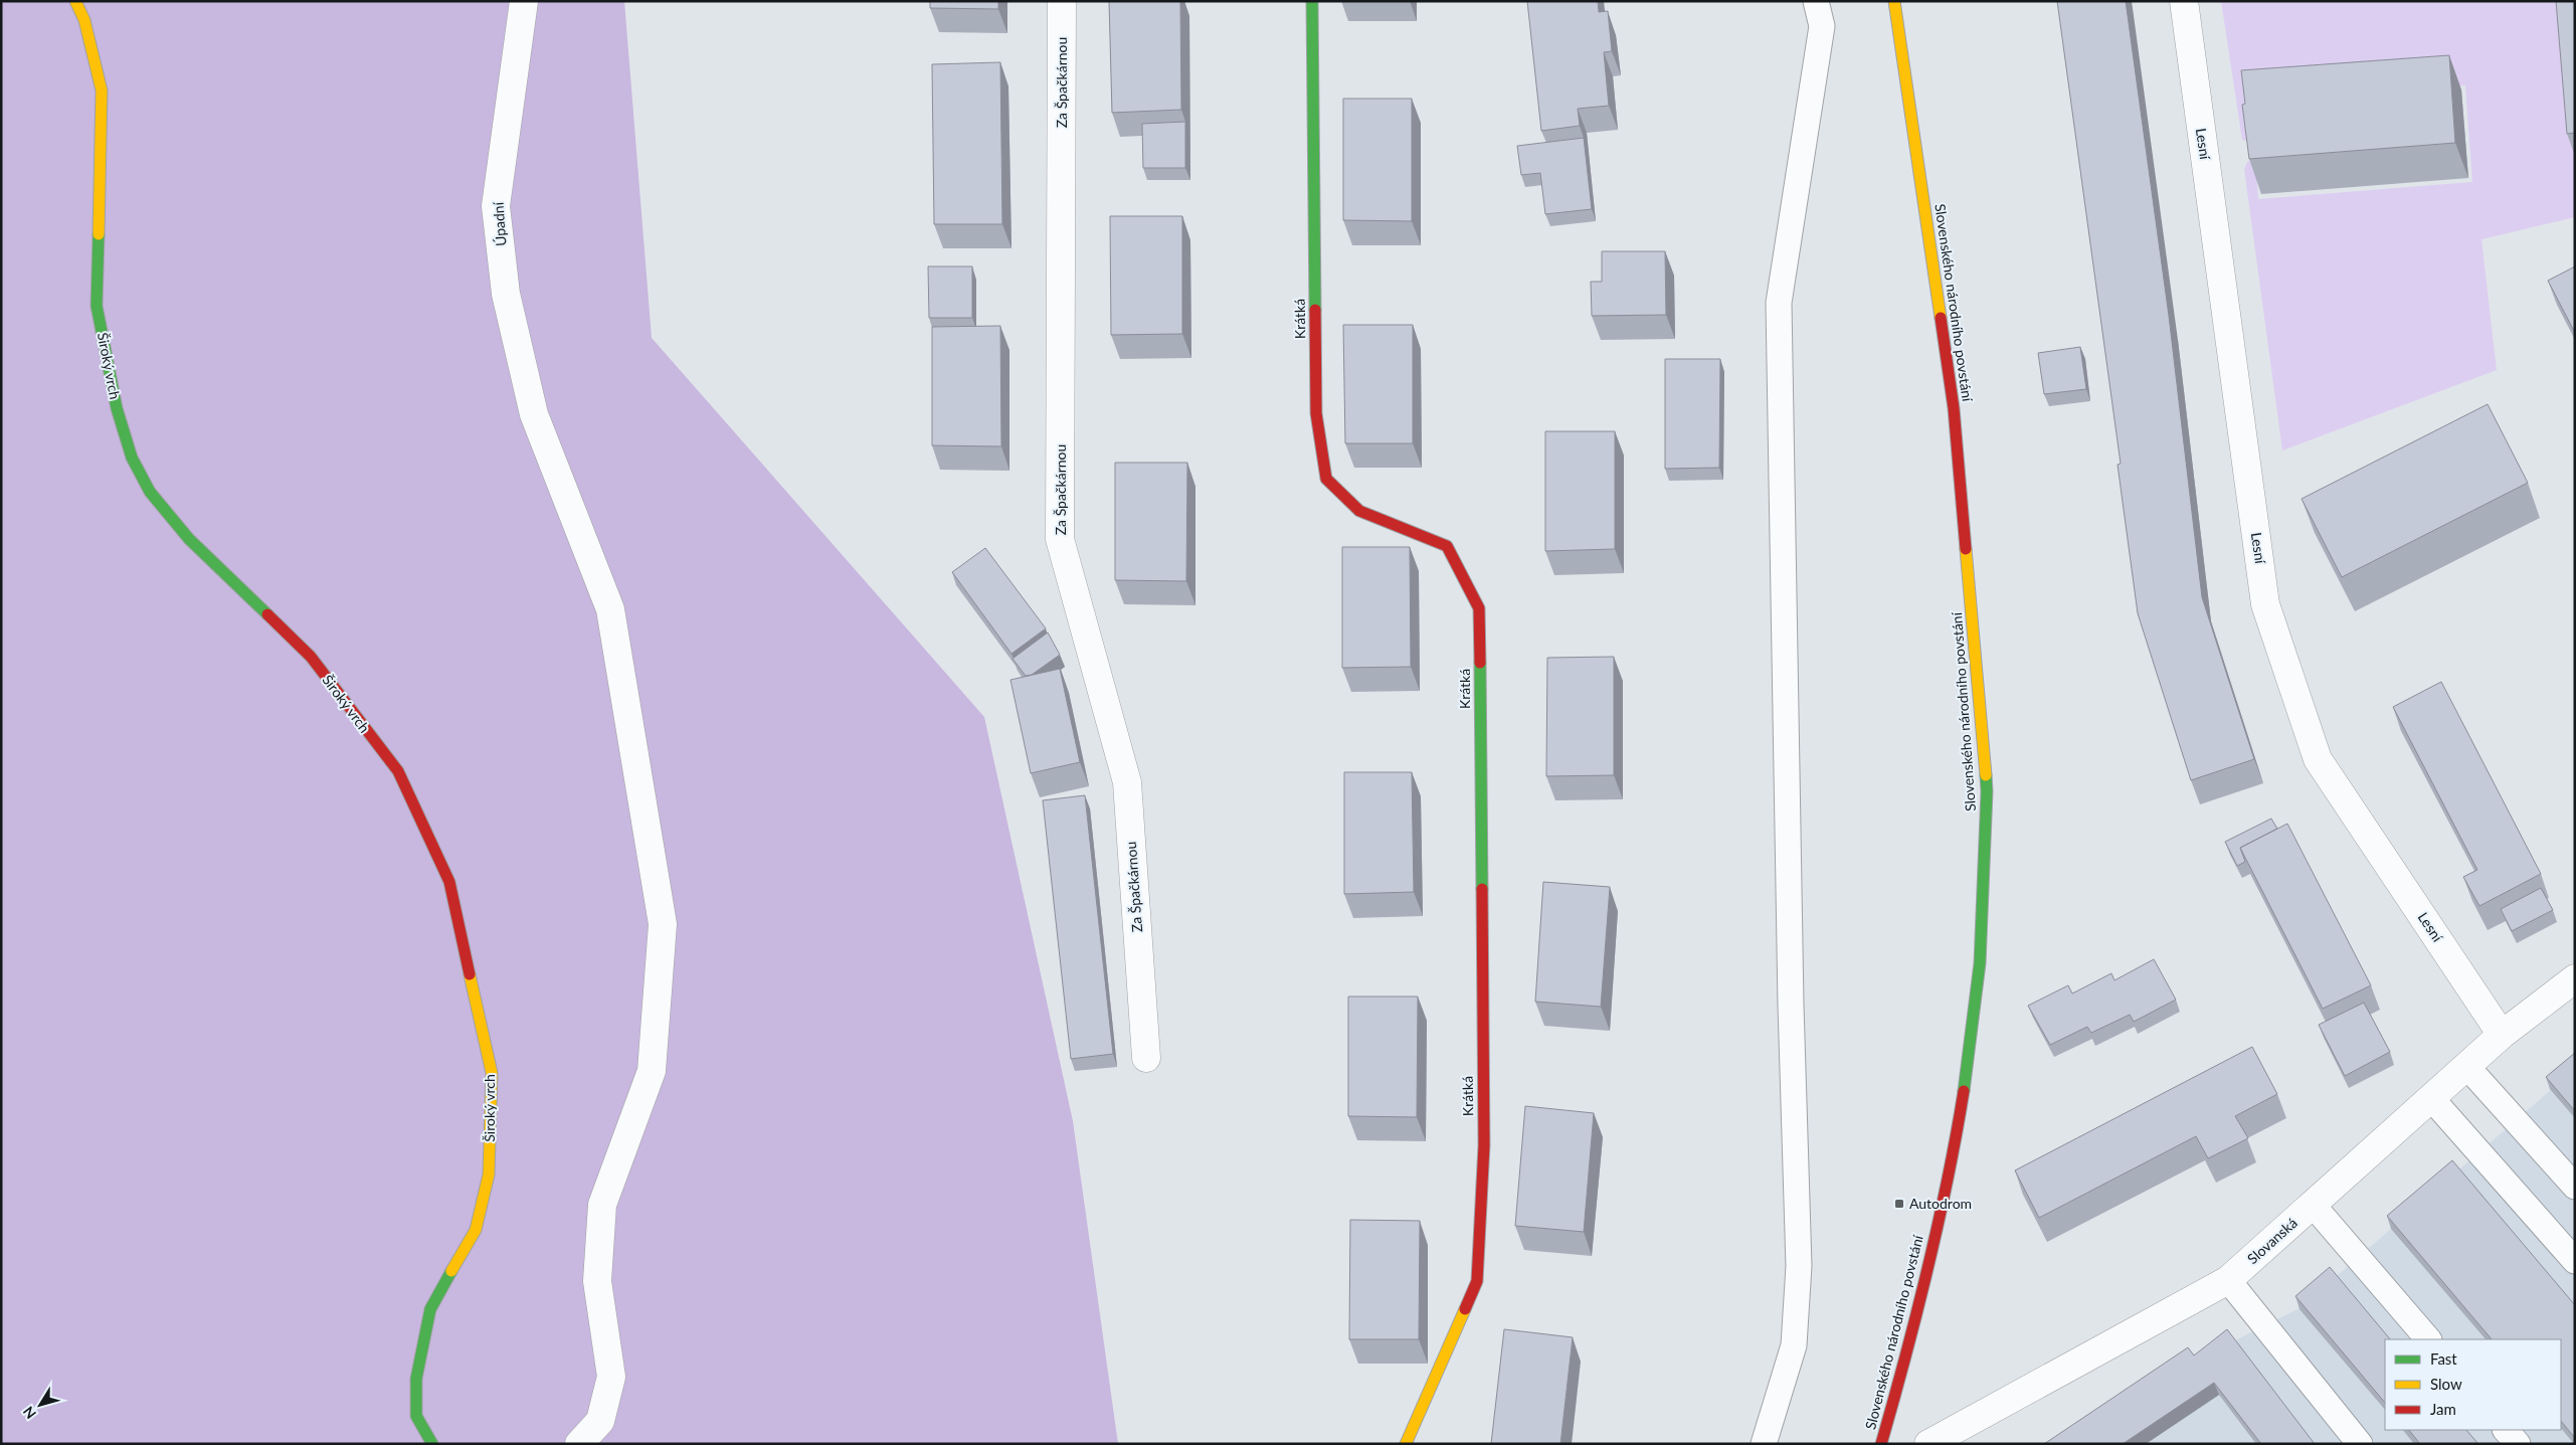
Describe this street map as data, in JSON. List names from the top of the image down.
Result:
{
  "streets": {
    "street": [
      "Za Špačkárnou",
      "Lesní",
      "Úpadní",
      "Slovenského národního povstání",
      "Krátká",
      "Široký vrch",
      "Slovanská"
    ]
  },
  "crossings": [
    ["Lesní", "Slovanská"]
  ],
  "places": {
    "transit": ["Autodrom"]
  },
  "legend": ["Fast", "Slow", "Jam"],
  "north": "bottom left"
}
